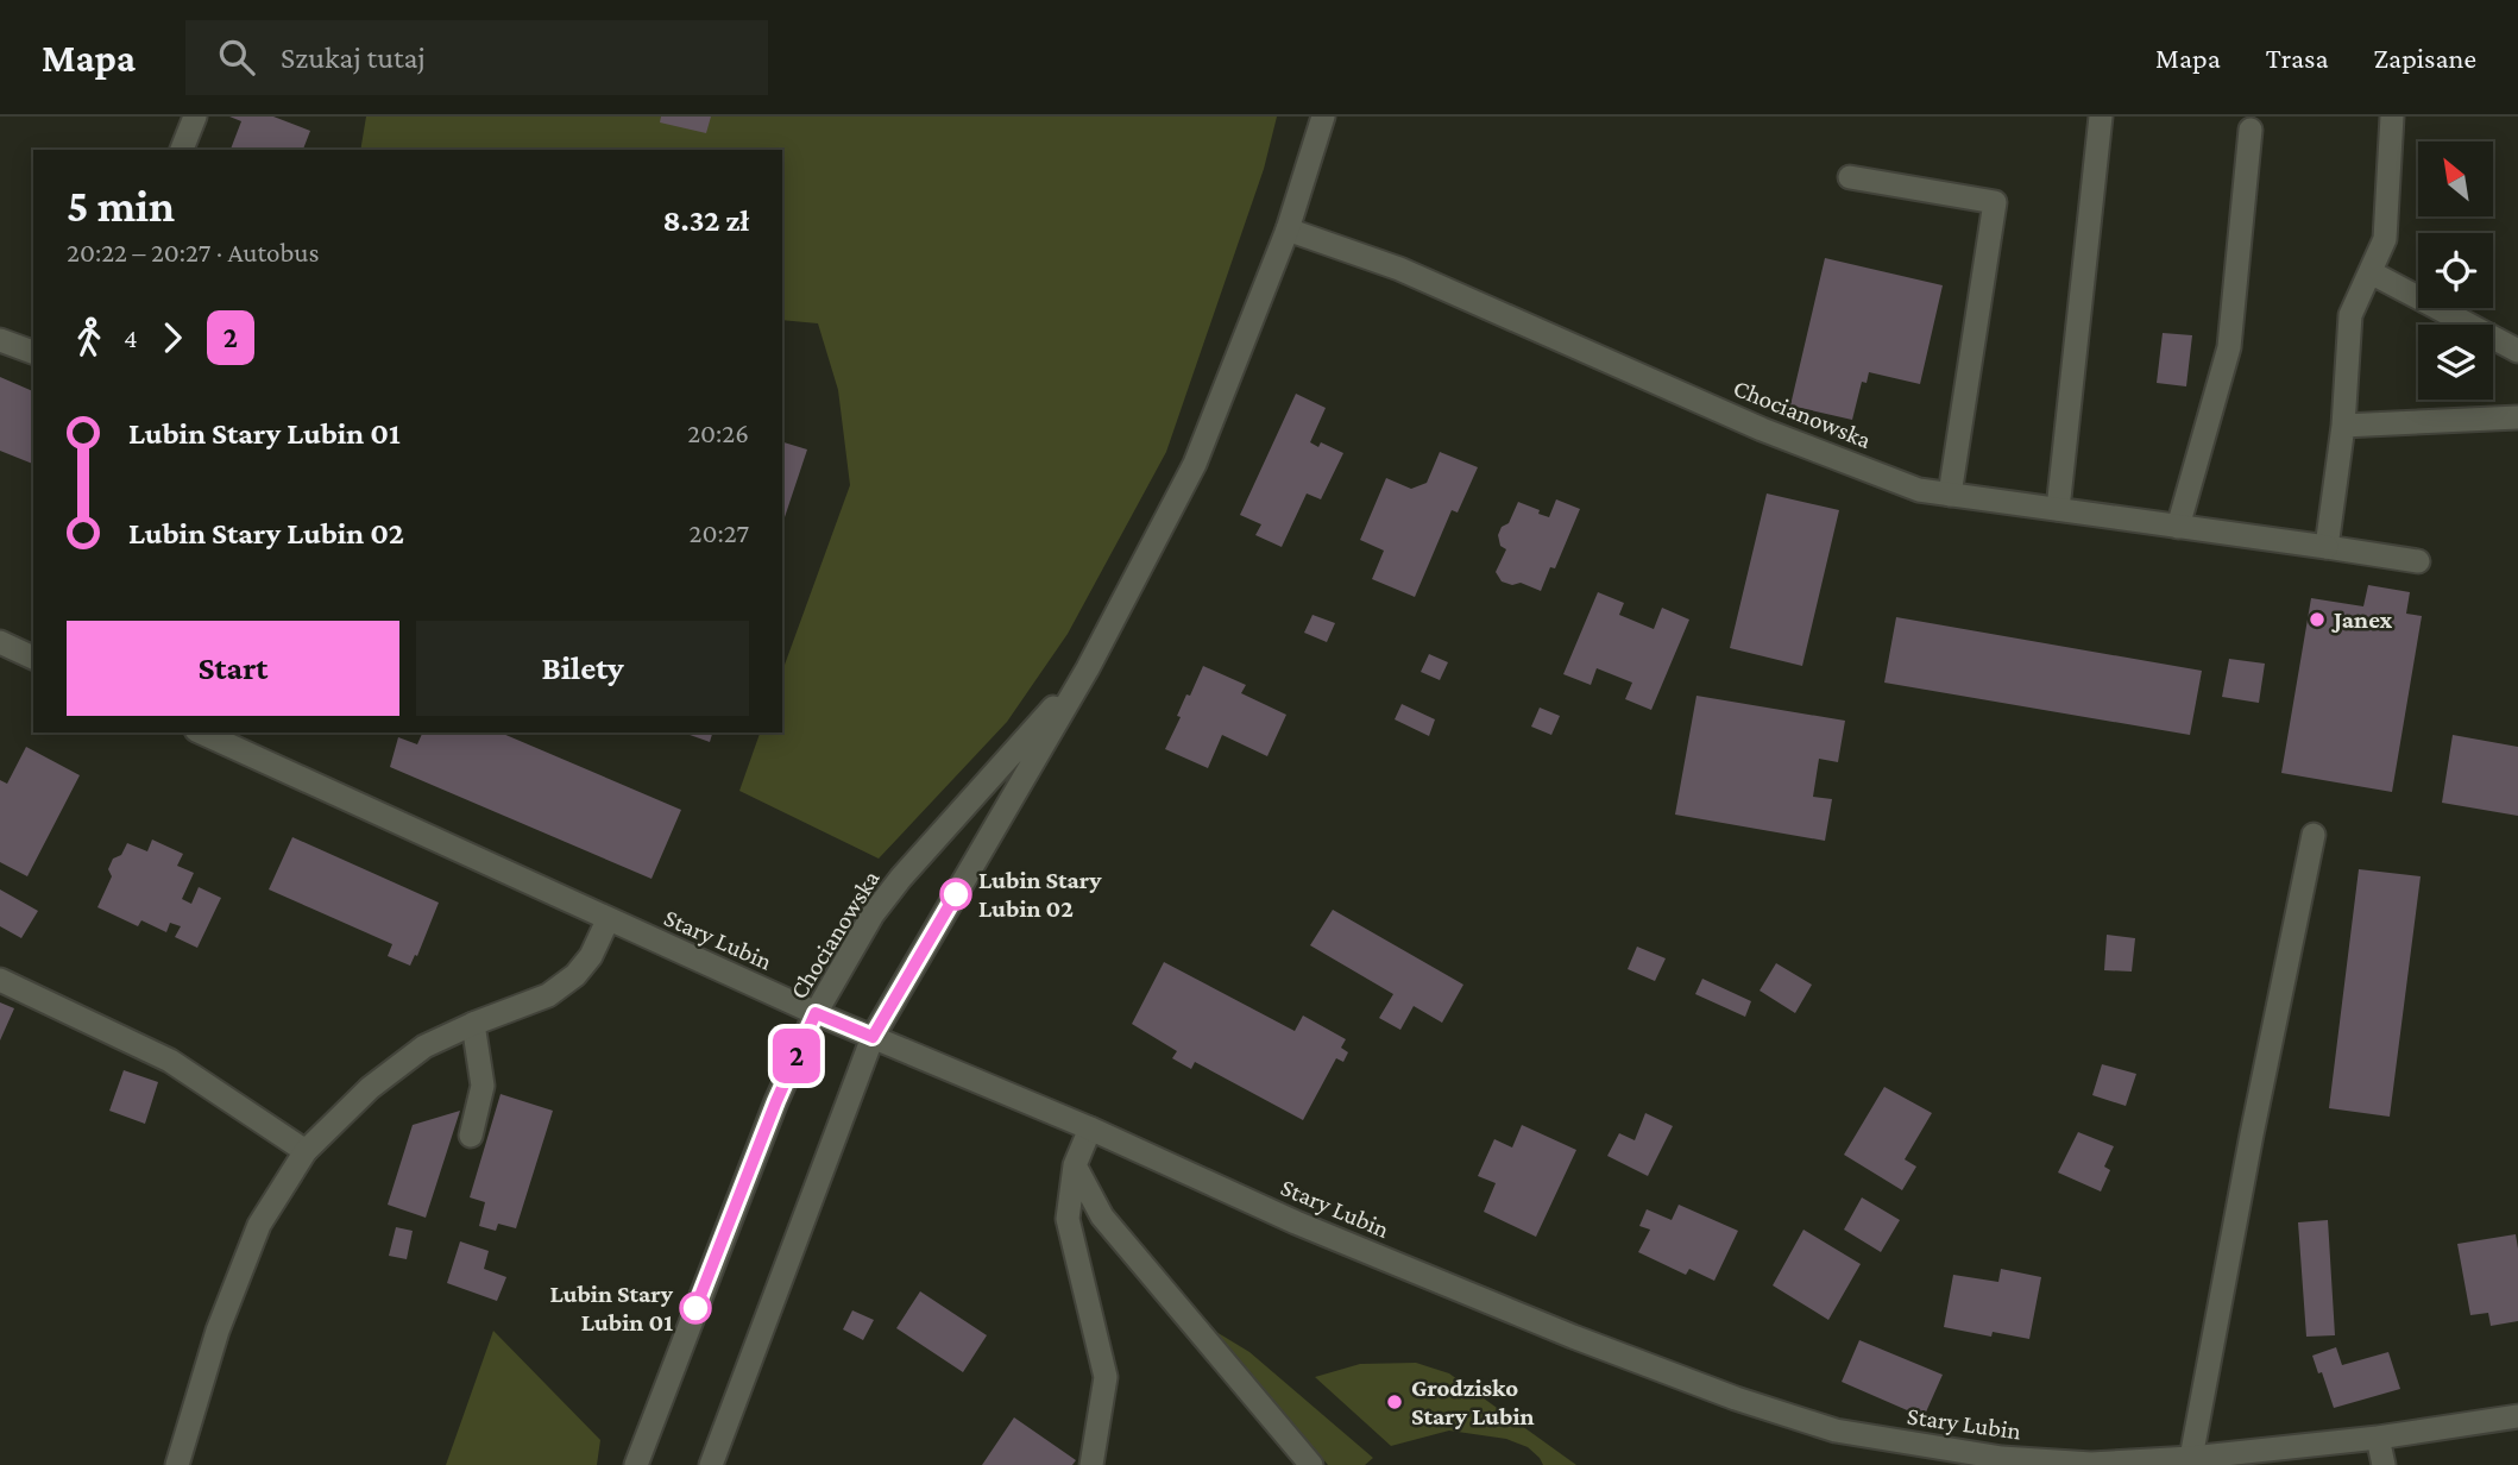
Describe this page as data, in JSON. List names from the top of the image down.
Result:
{
  "streets": {
    "street": ["Chocianowska", "Stary Lubin"]
  },
  "crossings": [
    ["Chocianowska", "Stary Lubin"]
  ],
  "places": [
    "Janex",
    "Lubin Stary Lubin 02",
    "Lubin Stary Lubin 01",
    "Grodzisko Stary Lubin"
  ],
  "lines": ["bus line 2"],
  "north": "top left",
  "page": {
    "header": "Mapa",
    "search": "Szukaj tutaj",
    "nav": ["Mapa", "Trasa", "Zapisane"],
    "on_map": "2",
    "heading": ["5 min", "20:22 – 20:27 · Autobus", "8.32 zł"],
    "legs": ["4", "2"],
    "list": [
      {
        "name": "Lubin Stary Lubin 01",
        "value": "20:26"
      },
      {
        "name": "Lubin Stary Lubin 02",
        "value": "20:27"
      }
    ],
    "buttons": ["Start", "Bilety"]
  }
}
